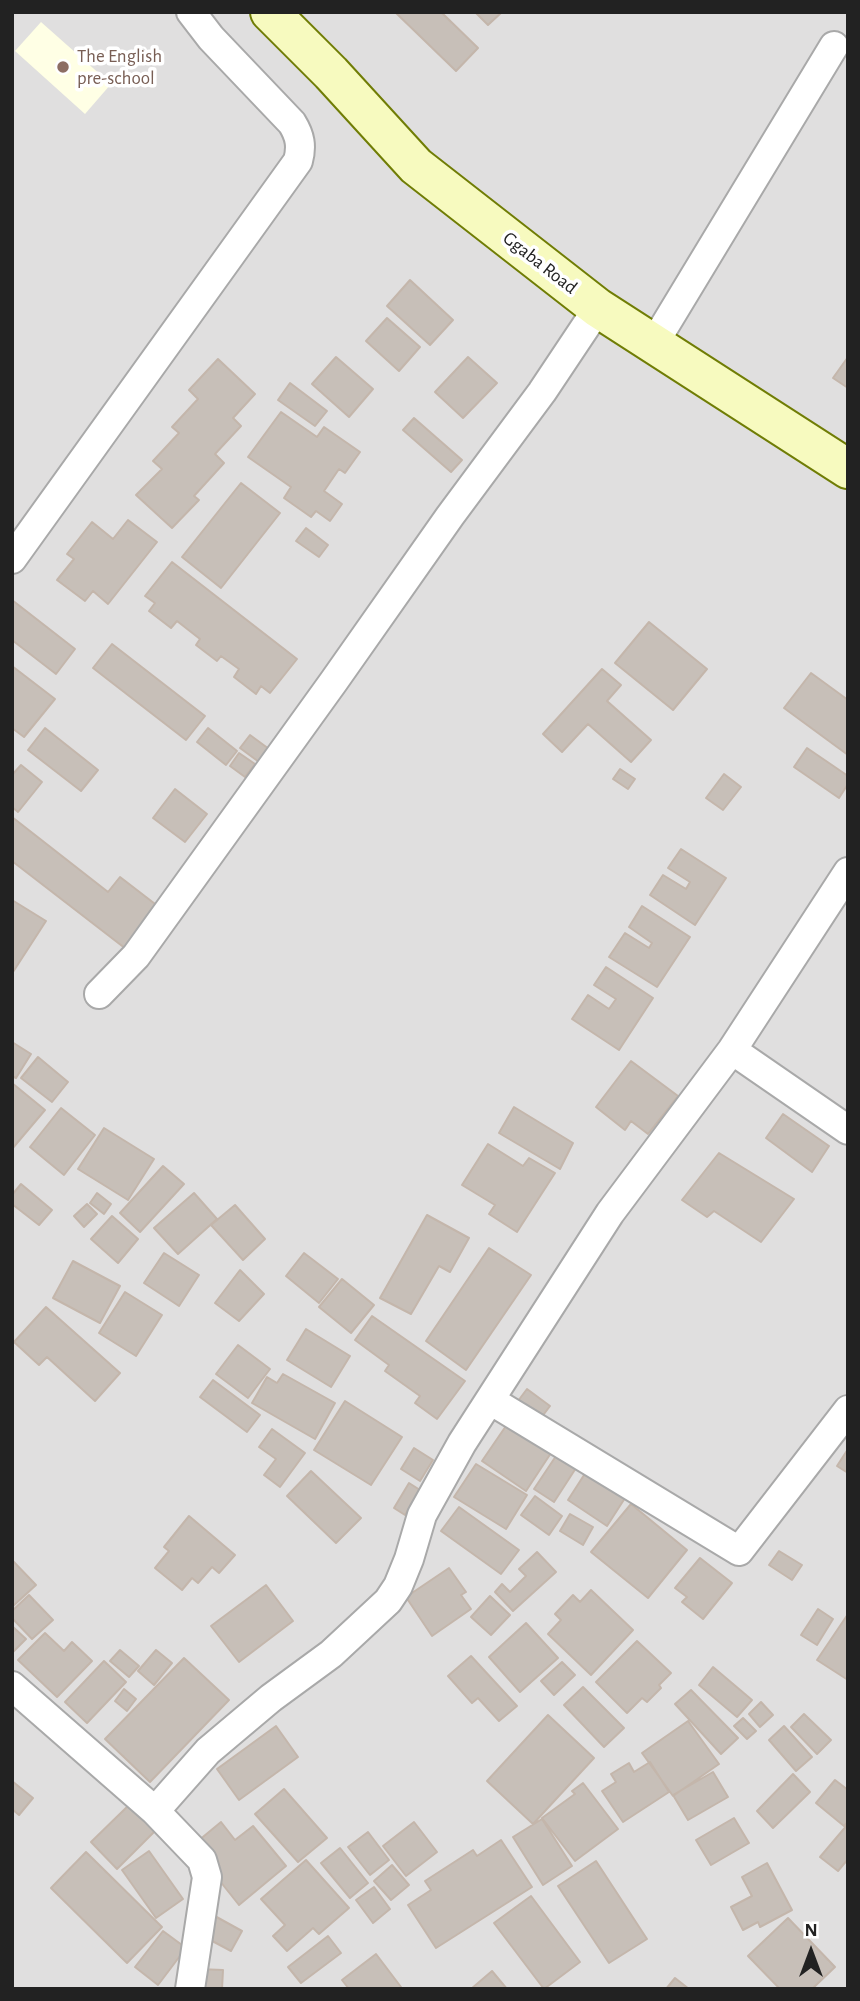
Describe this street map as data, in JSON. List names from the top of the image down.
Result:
{
  "streets": {
    "main road": ["Ggaba Road"]
  },
  "places": ["The English pre-school"],
  "north": "top"
}
